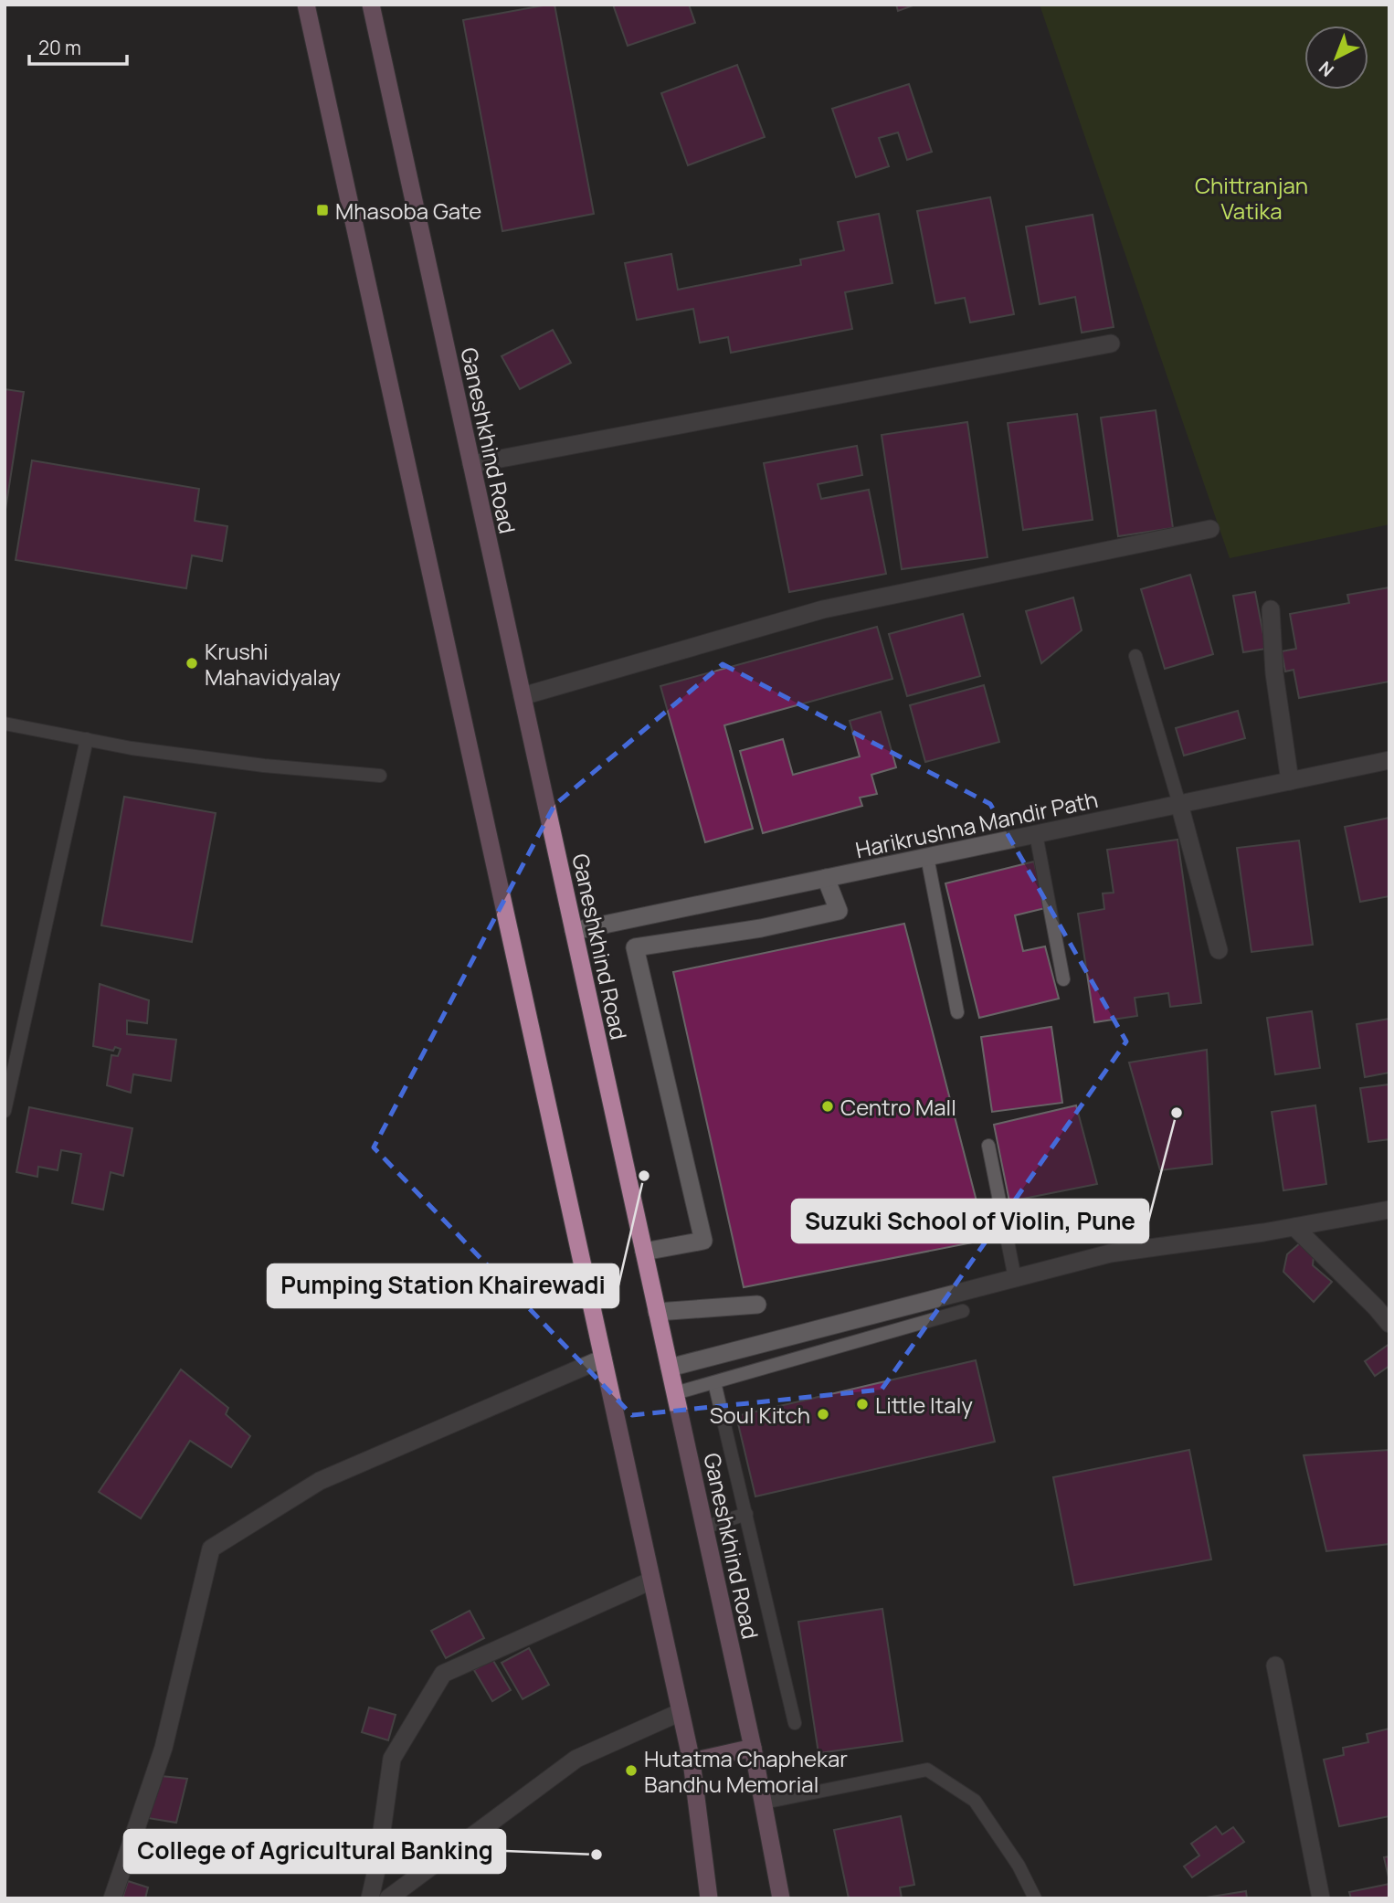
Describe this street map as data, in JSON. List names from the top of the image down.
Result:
{
  "streets": {
    "main road": ["Ganeshkhind Road"],
    "street": ["Harikrushna Mandir Path"]
  },
  "crossings": [
    ["Ganeshkhind Road", "Harikrushna Mandir Path"]
  ],
  "parks": ["Chittranjan Vatika"],
  "places": {
    "transit": ["Mhasoba Gate"],
    "other": [
      "Krushi Mahavidyalay",
      "Centro Mall",
      "Suzuki School of Violin, Pune",
      "Pumping Station Khairewadi",
      "Little Italy",
      "Soul Kitch",
      "Hutatma Chaphekar Bandhu Memorial",
      "College of Agricultural Banking"
    ]
  },
  "scale_bar": "20 m",
  "north": "bottom left"
}
